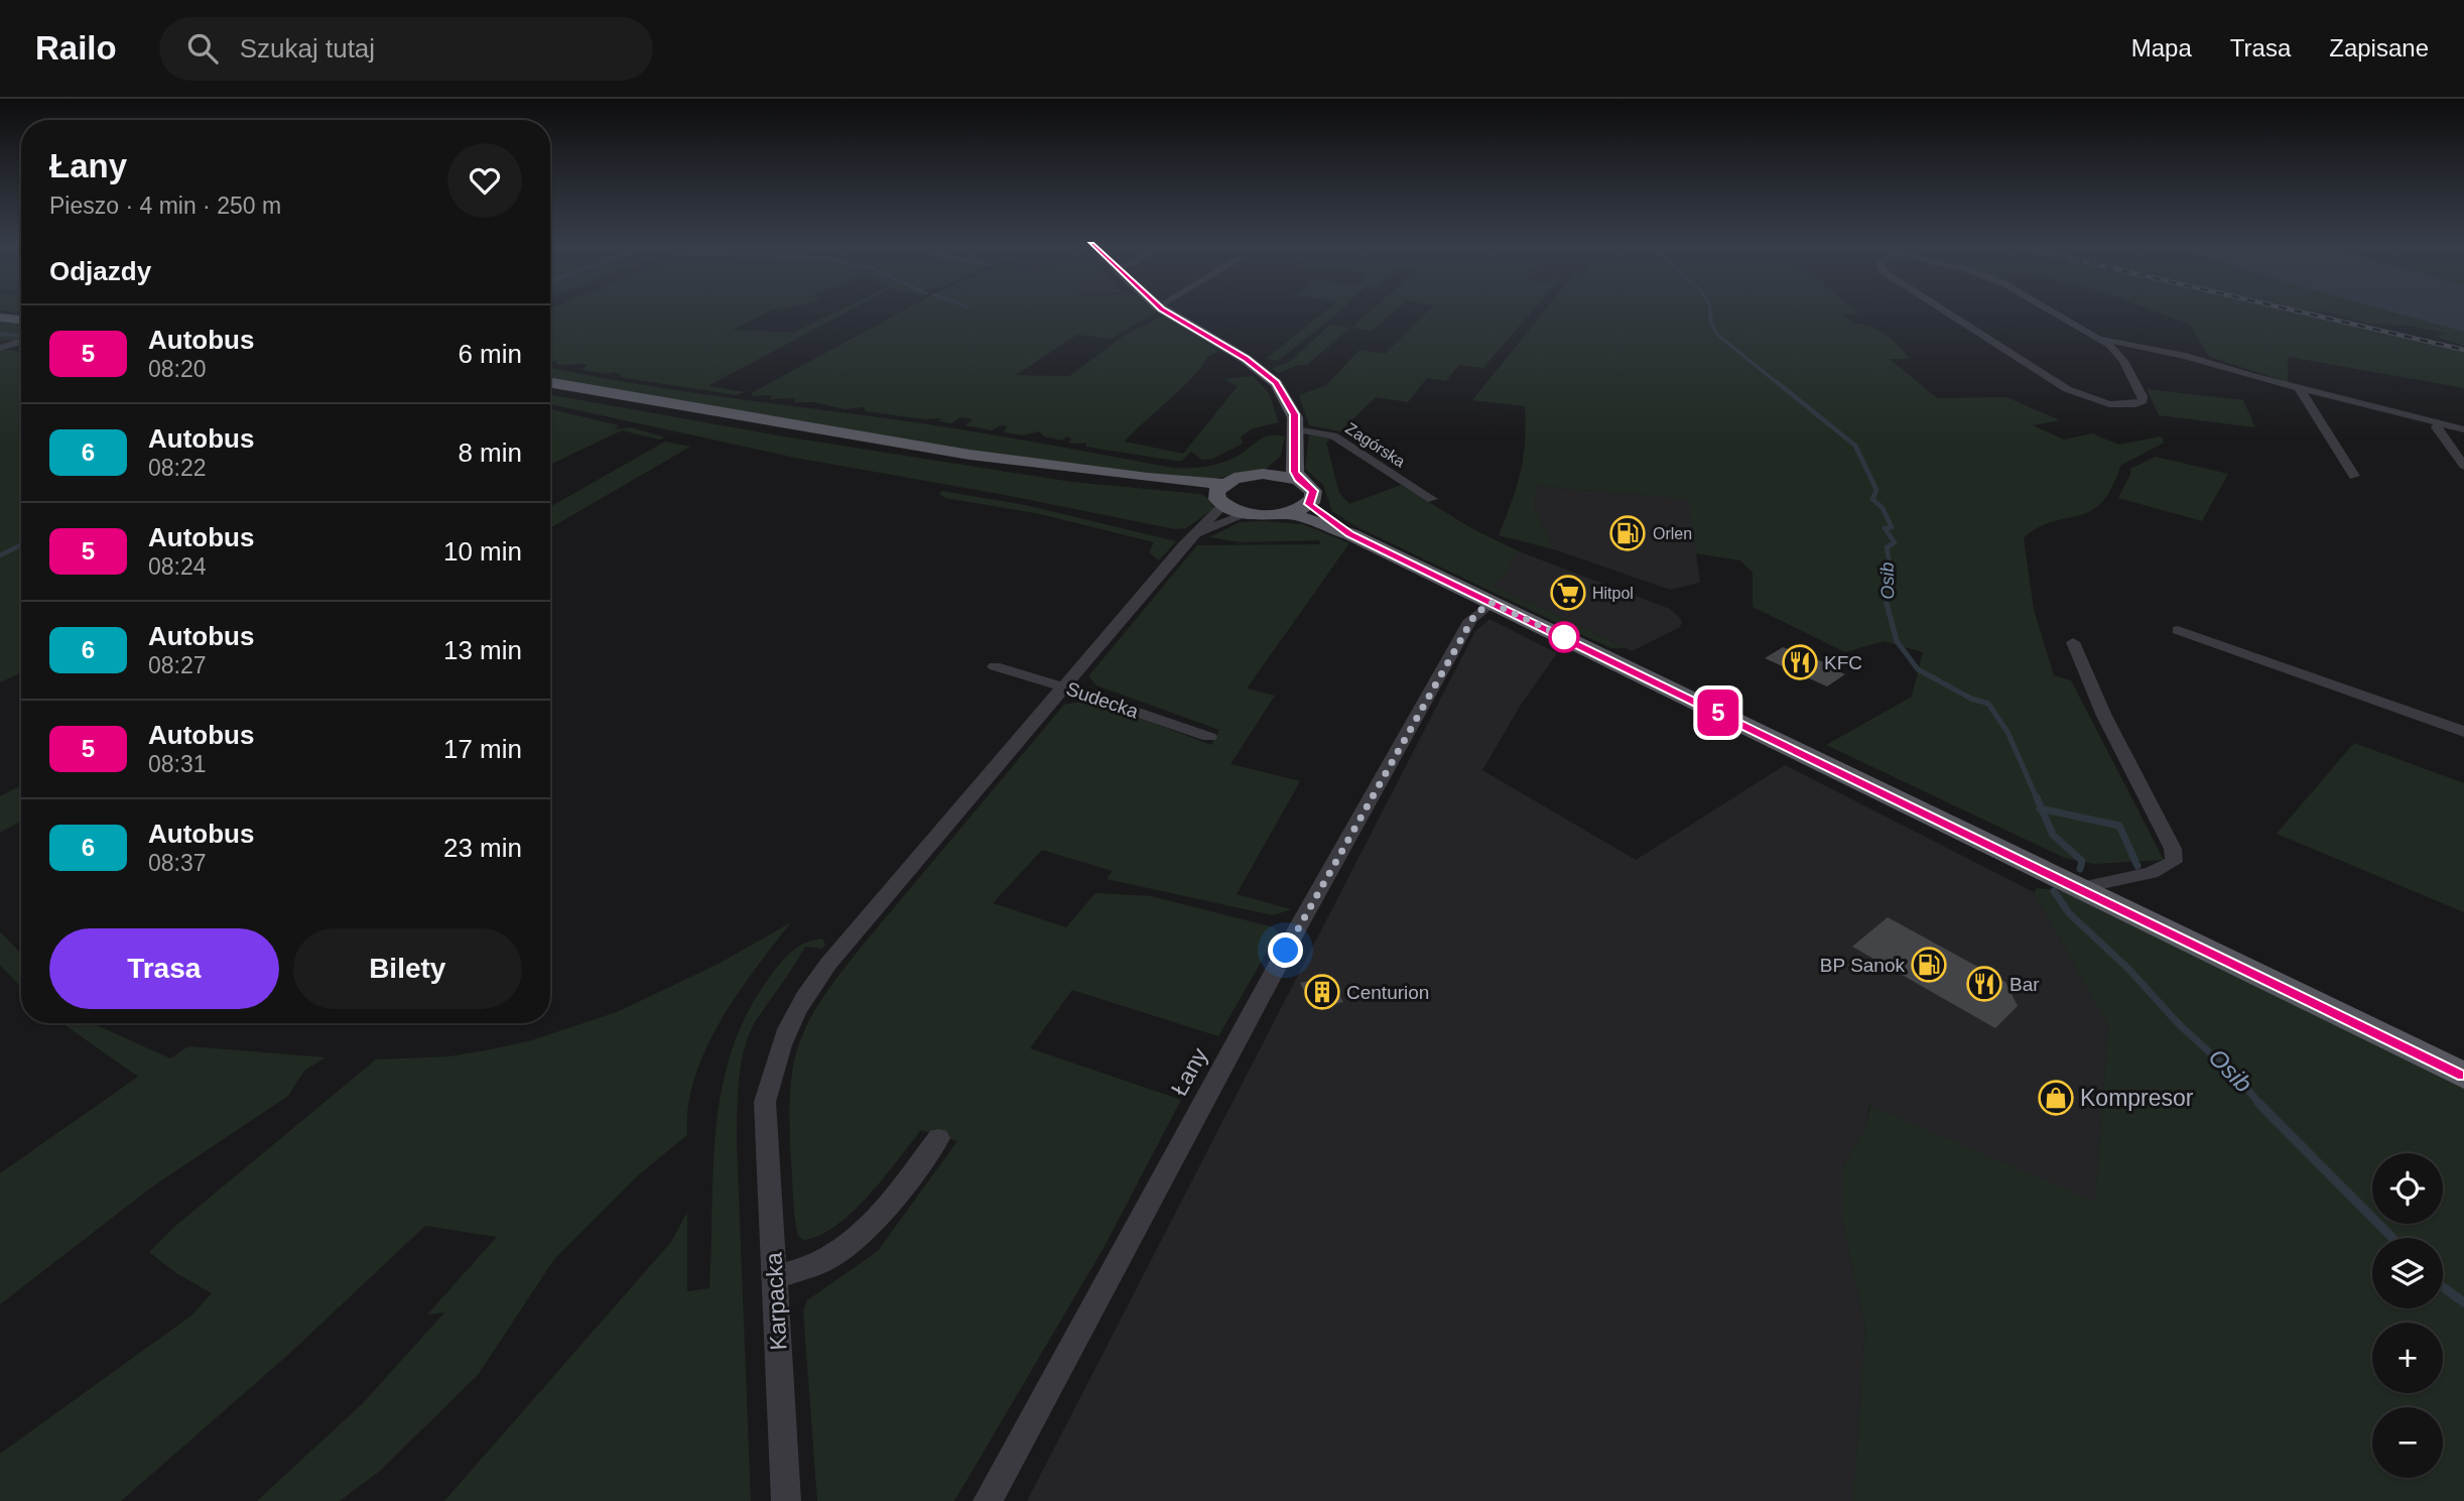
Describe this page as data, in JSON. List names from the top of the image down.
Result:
{
  "streets": {
    "street": [
      "Zagórska",
      "Sudecka",
      "Łany",
      "Karpacka"
    ]
  },
  "crossings": [
    ["Sudecka", "Karpacka"]
  ],
  "water": ["Osib"],
  "places": {
    "fuel station": ["Orlen", "BP Sanok"],
    "supermarket": ["Hitpol"],
    "restaurant": ["KFC", "Bar"],
    "building": ["Centurion"],
    "shop": ["Kompresor"]
  },
  "lines": ["bus line 5"],
  "page": {
    "header": "Railo",
    "search": "Szukaj tutaj",
    "nav": ["Mapa", "Trasa", "Zapisane"],
    "on_map": "5",
    "heading": [
      ["Łany", "Pieszo · 4 min · 250 m"],
      "Odjazdy"
    ],
    "list": [
      {
        "mark": "5",
        "name": "Autobus",
        "note": "08:20",
        "value": "6 min"
      },
      {
        "mark": "6",
        "name": "Autobus",
        "note": "08:22",
        "value": "8 min"
      },
      {
        "mark": "5",
        "name": "Autobus",
        "note": "08:24",
        "value": "10 min"
      },
      {
        "mark": "6",
        "name": "Autobus",
        "note": "08:27",
        "value": "13 min"
      },
      {
        "mark": "5",
        "name": "Autobus",
        "note": "08:31",
        "value": "17 min"
      },
      {
        "mark": "6",
        "name": "Autobus",
        "note": "08:37",
        "value": "23 min"
      }
    ],
    "buttons": ["Trasa", "Bilety"],
    "map_buttons": ["+", "−"]
  }
}
